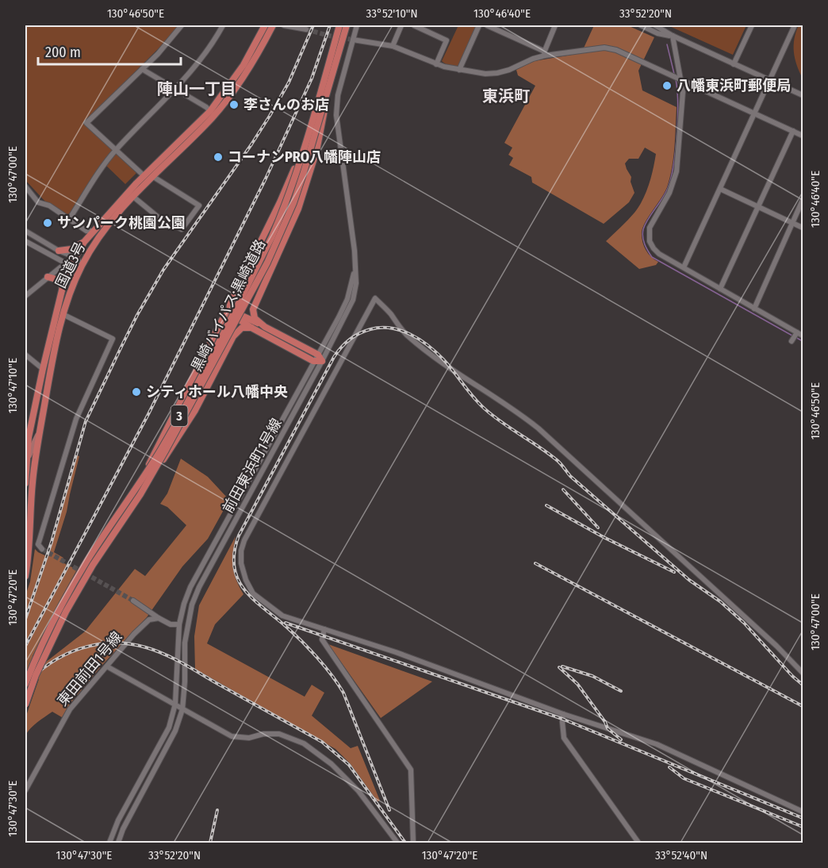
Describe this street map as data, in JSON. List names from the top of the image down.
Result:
{
  "streets": {
    "highway": ["国道3号", "黒崎バイパス;黒崎道路", "3"],
    "street": ["前田東浜町1号線", "東田前田1号線"]
  },
  "districts": ["陣山一丁目", "東浜町"],
  "places": [
    "八幡東浜町郵便局",
    "李さんのお店",
    "コーナンPRO八幡陣山店",
    "サンパーク桃園公園",
    "シティホール八幡中央"
  ],
  "scale_bar": "200 m",
  "coordinates": [
    "130°46'50\"E",
    "33°52'10\"N",
    "130°46'40\"E",
    "33°52'20\"N",
    "130°47'00\"E",
    "130°47'10\"E",
    "130°47'20\"E",
    "130°47'30\"E",
    "33°52'40\"N"
  ]
}
